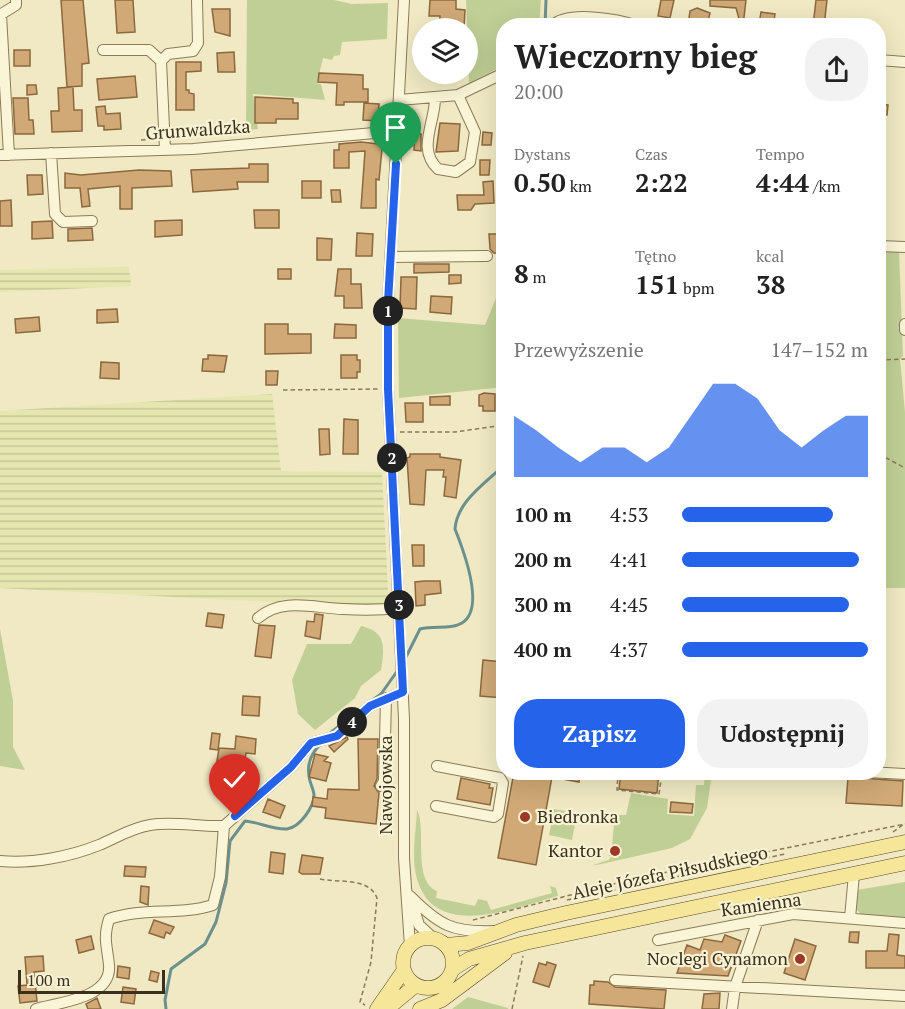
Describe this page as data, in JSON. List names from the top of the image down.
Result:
{
  "streets": {
    "main road": ["Aleje Józefa Piłsudskiego"],
    "street": ["Grunwaldzka", "Nawojowska", "Kamienna"]
  },
  "crossings": [
    ["Grunwaldzka", "Nawojowska"],
    ["Nawojowska", "Aleje Józefa Piłsudskiego"]
  ],
  "places": ["Biedronka", "Kantor", "Noclegi Cynamon"],
  "scale_bar": "100 m",
  "page": {
    "heading": ["Wieczorny bieg", "20:00"],
    "stats": [
      ["Dystans", "0.50 km"],
      ["Czas", "2:22"],
      ["Tempo", "4:44 /km"],
      ["8 m"],
      ["Tętno", "151 bpm"],
      ["kcal", "38"]
    ],
    "pins": [
      "1",
      "2",
      "3",
      "4"
    ],
    "chart": ["Przewyższenie", "147–152 m"],
    "list": [
      {
        "name": "100 m",
        "note": "4:53"
      },
      {
        "name": "200 m",
        "note": "4:41"
      },
      {
        "name": "300 m",
        "note": "4:45"
      },
      {
        "name": "400 m",
        "note": "4:37"
      }
    ],
    "buttons": ["Zapisz", "Udostępnij"],
    "scale": "100 m"
  }
}
